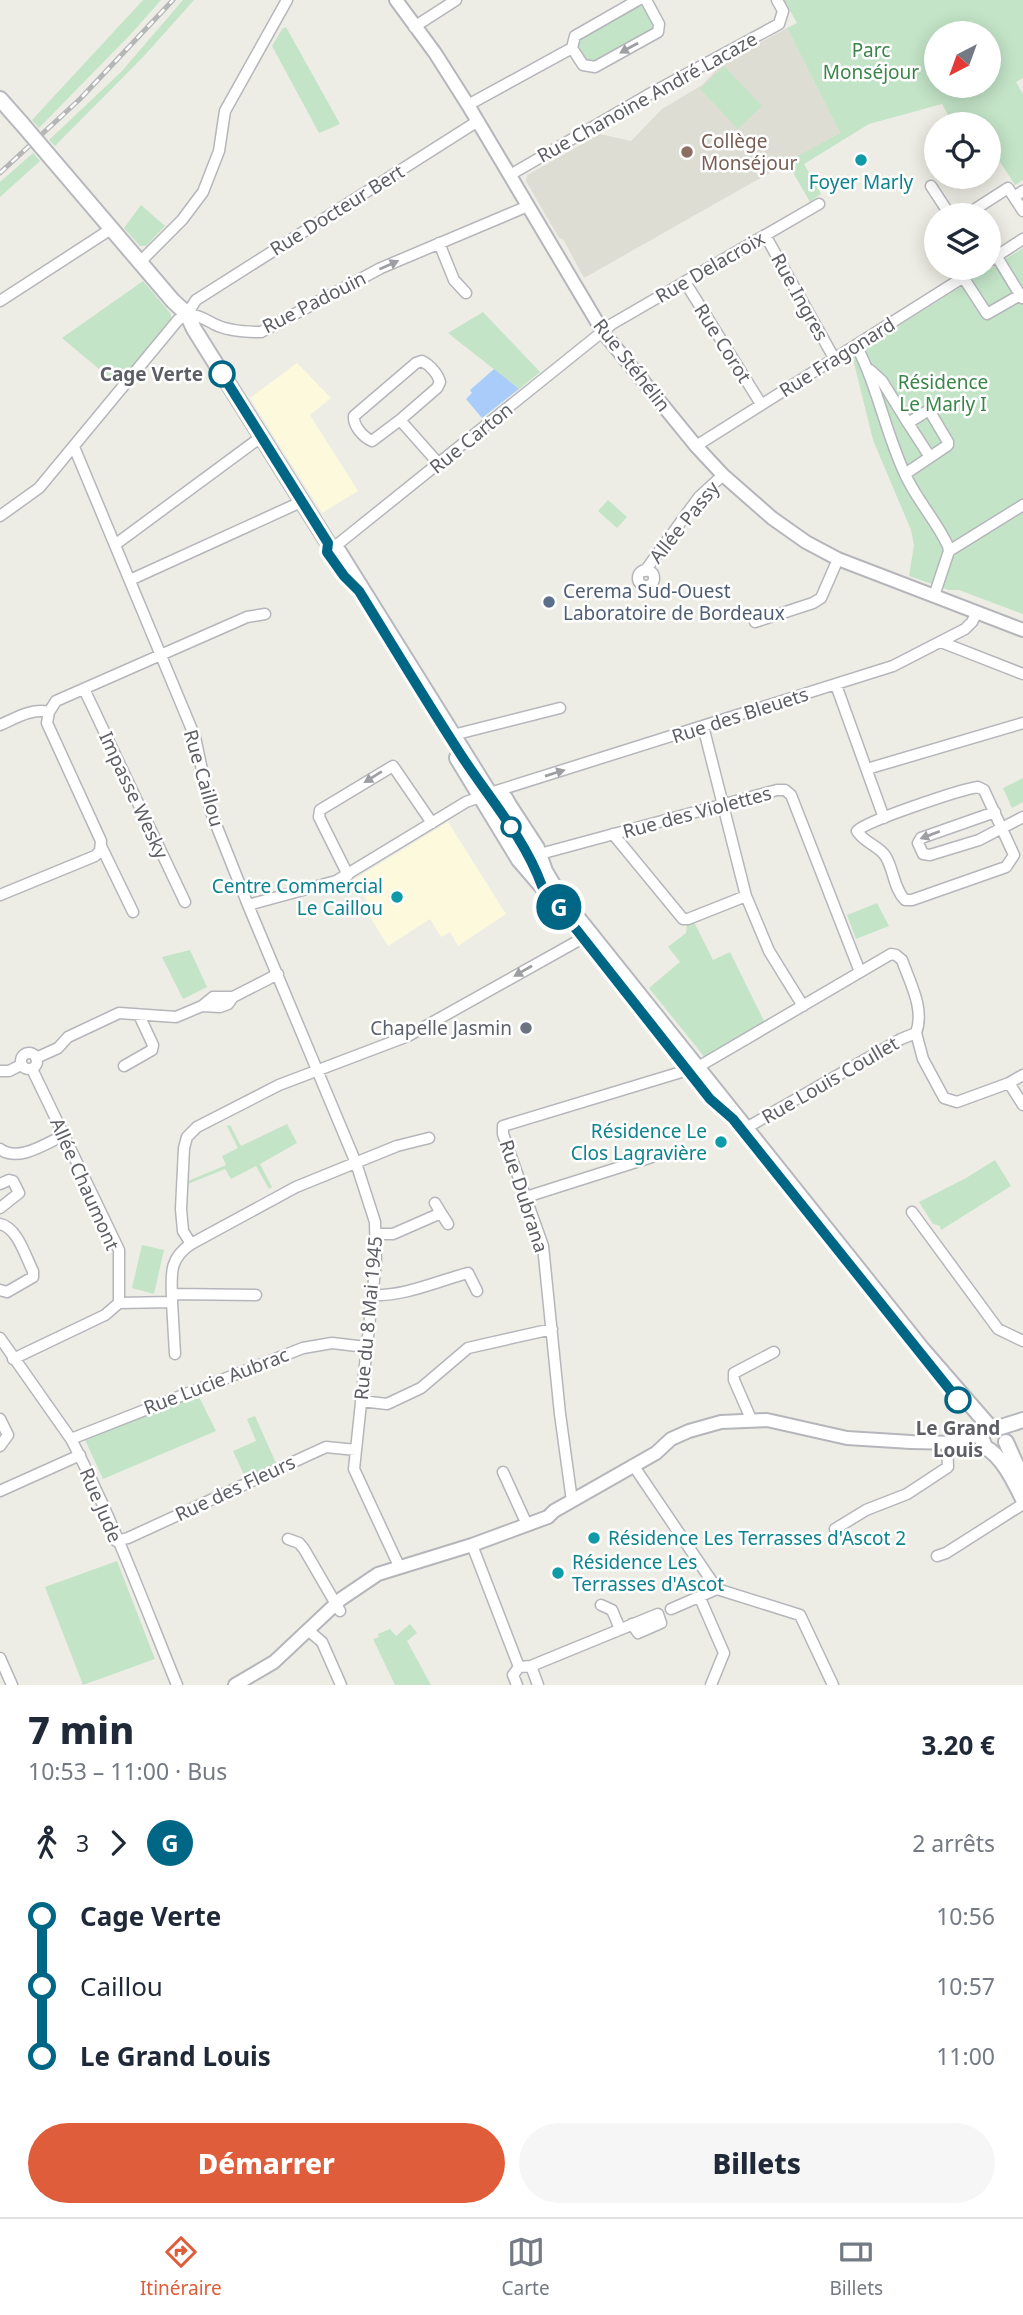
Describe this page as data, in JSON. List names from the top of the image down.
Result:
{
  "streets": {
    "street": [
      "Rue Chanoine André Lacaze",
      "Rue Docteur Bert",
      "Rue Delacroix",
      "Rue Ingres",
      "Rue Padouin",
      "Rue Corot",
      "Rue Fragonard",
      "Rue Stéhélin",
      "Rue Carton",
      "Allée Passy",
      "Rue des Bleuets",
      "Rue Caillou",
      "Impasse Wesky",
      "Rue des Violettes",
      "Rue Louis Coullet",
      "Allée Chaumont",
      "Rue Dubrana",
      "Rue du 8 Mai 1945",
      "Rue Lucie Aubrac",
      "Rue des Fleurs",
      "Rue Jude"
    ]
  },
  "crossings": [
    ["Rue Chanoine André Lacaze", "Rue Stéhélin"],
    ["Rue Docteur Bert", "Rue Padouin"],
    ["Rue Docteur Bert", "Rue Stéhélin"],
    ["Rue Delacroix", "Rue Ingres"],
    ["Rue Delacroix", "Rue Corot"],
    ["Rue Delacroix", "Rue Stéhélin"],
    ["Rue Delacroix", "Rue Carton"],
    ["Rue Ingres", "Rue Fragonard"],
    ["Rue Padouin", "Rue Stéhélin"],
    ["Rue Corot", "Rue Fragonard"],
    ["Rue Fragonard", "Rue Stéhélin"],
    ["Rue Stéhélin", "Rue Carton"],
    ["Rue Stéhélin", "Allée Passy"],
    ["Rue Stéhélin", "Rue des Bleuets"],
    ["Rue des Bleuets", "Rue Caillou"],
    ["Rue Caillou", "Rue du 8 Mai 1945"],
    ["Rue du 8 Mai 1945", "Rue Lucie Aubrac"],
    ["Rue du 8 Mai 1945", "Rue des Fleurs"],
    ["Rue Lucie Aubrac", "Rue Jude"],
    ["Rue des Fleurs", "Rue Jude"]
  ],
  "one_way": ["Rue Padouin"],
  "parks": ["Parc Monséjour", "Résidence Le Marly I"],
  "places": [
    "Collège Monséjour",
    "Foyer Marly",
    "Cage Verte",
    "Cerema Sud-Ouest Laboratoire de Bordeaux",
    "Centre Commercial Le Caillou",
    "Chapelle Jasmin",
    "Résidence Le Clos Lagravière",
    "Le Grand Louis",
    "Résidence Les Terrasses d'Ascot 2",
    "Résidence Les Terrasses d'Ascot"
  ],
  "lines": ["bus line G"],
  "north": "bottom left",
  "page": {
    "on_map": "G",
    "heading": ["7 min", "10:53 – 11:00 · Bus", "3.20 €"],
    "legs": ["3", "G", "2 arrêts"],
    "list": [
      {
        "name": "Cage Verte",
        "value": "10:56"
      },
      {
        "name": "Caillou",
        "value": "10:57"
      },
      {
        "name": "Le Grand Louis",
        "value": "11:00"
      }
    ],
    "buttons": ["Démarrer", "Billets"],
    "tabs": ["Itinéraire", "Carte", "Billets"]
  }
}
